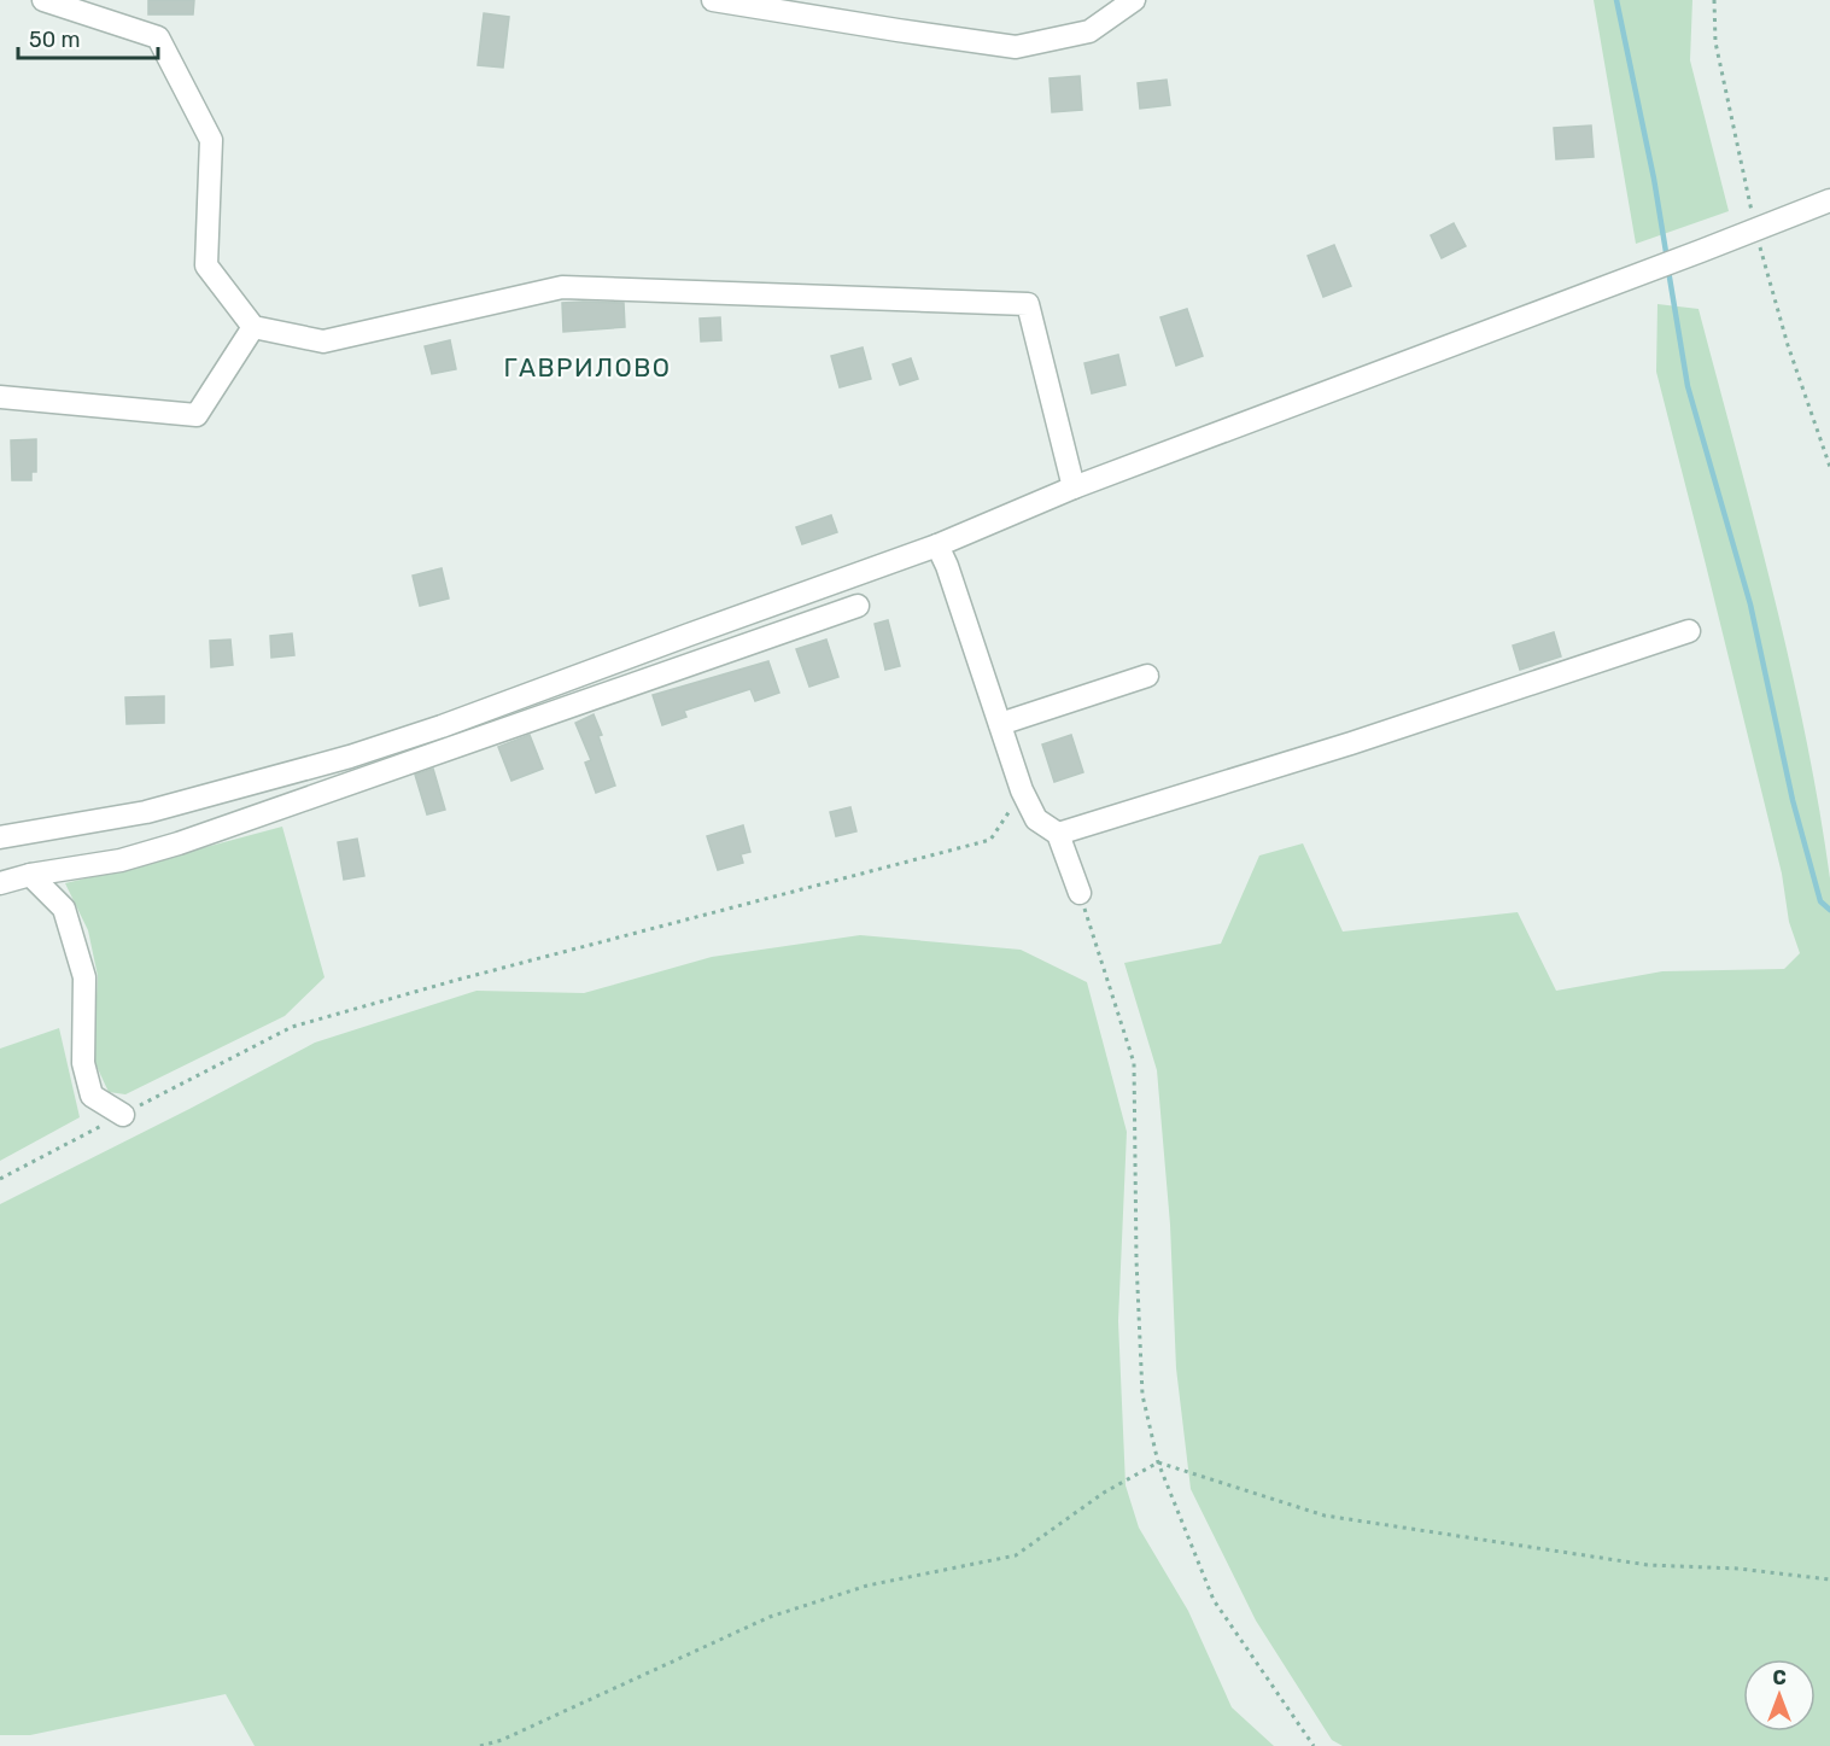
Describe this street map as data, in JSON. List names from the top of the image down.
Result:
{
  "districts": ["ГАВРИЛОВО"],
  "scale_bar": "50 m",
  "north": "top"
}
